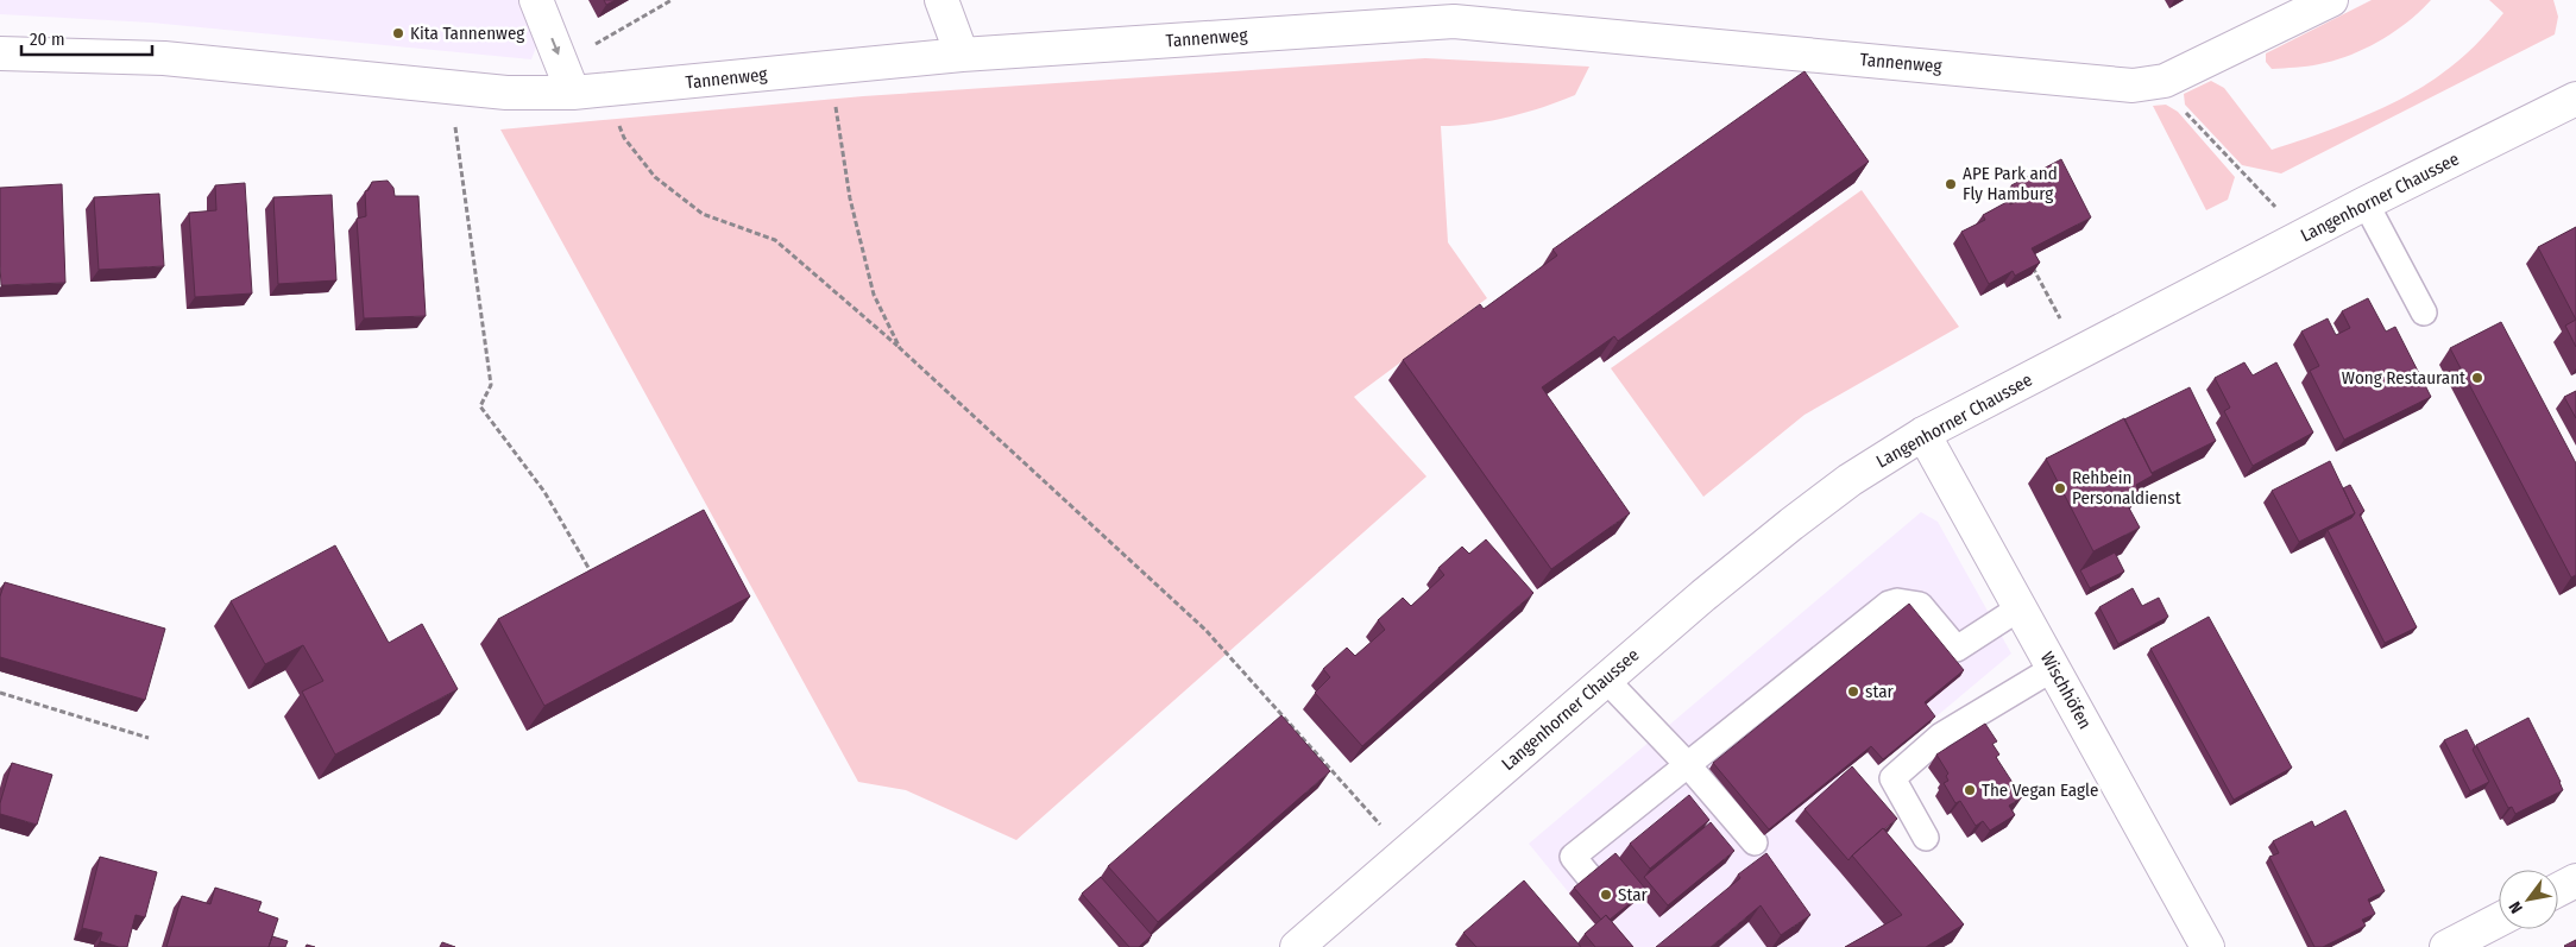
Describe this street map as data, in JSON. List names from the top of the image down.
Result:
{
  "streets": {
    "street": ["Tannenweg", "Langenhorner Chaussee", "Wischhöfen"]
  },
  "crossings": [
    ["Langenhorner Chaussee", "Wischhöfen"]
  ],
  "places": [
    "Kita Tannenweg",
    "APE Park and Fly Hamburg",
    "Wong Restaurant",
    "Rehbein Personaldienst",
    "star",
    "The Vegan Eagle",
    "Star"
  ],
  "scale_bar": "20 m",
  "north": "bottom left"
}
